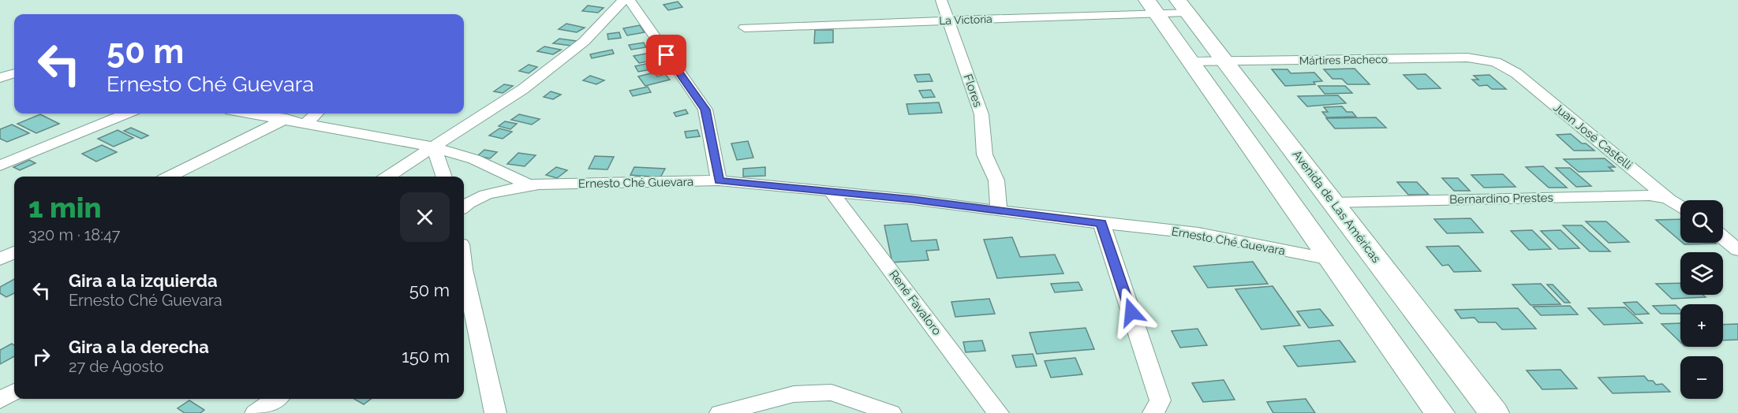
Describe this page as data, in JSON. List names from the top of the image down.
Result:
{
  "streets": {
    "main road": ["Avenida de Las Américas"],
    "street": [
      "La Victoria",
      "Mártires Pacheco",
      "Flores",
      "Juan José Castelli",
      "Ernesto Ché Guevara",
      "Bernardino Prestes",
      "René Favaloro"
    ]
  },
  "crossings": [
    ["La Victoria", "Flores"],
    ["La Victoria", "Avenida de Las Américas"],
    ["Mártires Pacheco", "Juan José Castelli"],
    ["Mártires Pacheco", "Avenida de Las Américas"],
    ["Flores", "Ernesto Ché Guevara"],
    ["Juan José Castelli", "Bernardino Prestes"],
    ["Ernesto Ché Guevara", "René Favaloro"],
    ["Bernardino Prestes", "Avenida de Las Américas"]
  ],
  "page": {
    "turn": ["50 m", "Ernesto Ché Guevara"],
    "heading": ["1 min", "320 m · 18:47"],
    "map_buttons": ["+", "−"],
    "list": [
      {
        "name": "Gira a la izquierda",
        "note": "Ernesto Ché Guevara",
        "value": "50 m"
      },
      {
        "name": "Gira a la derecha",
        "note": "27 de Agosto",
        "value": "150 m"
      }
    ]
  }
}
